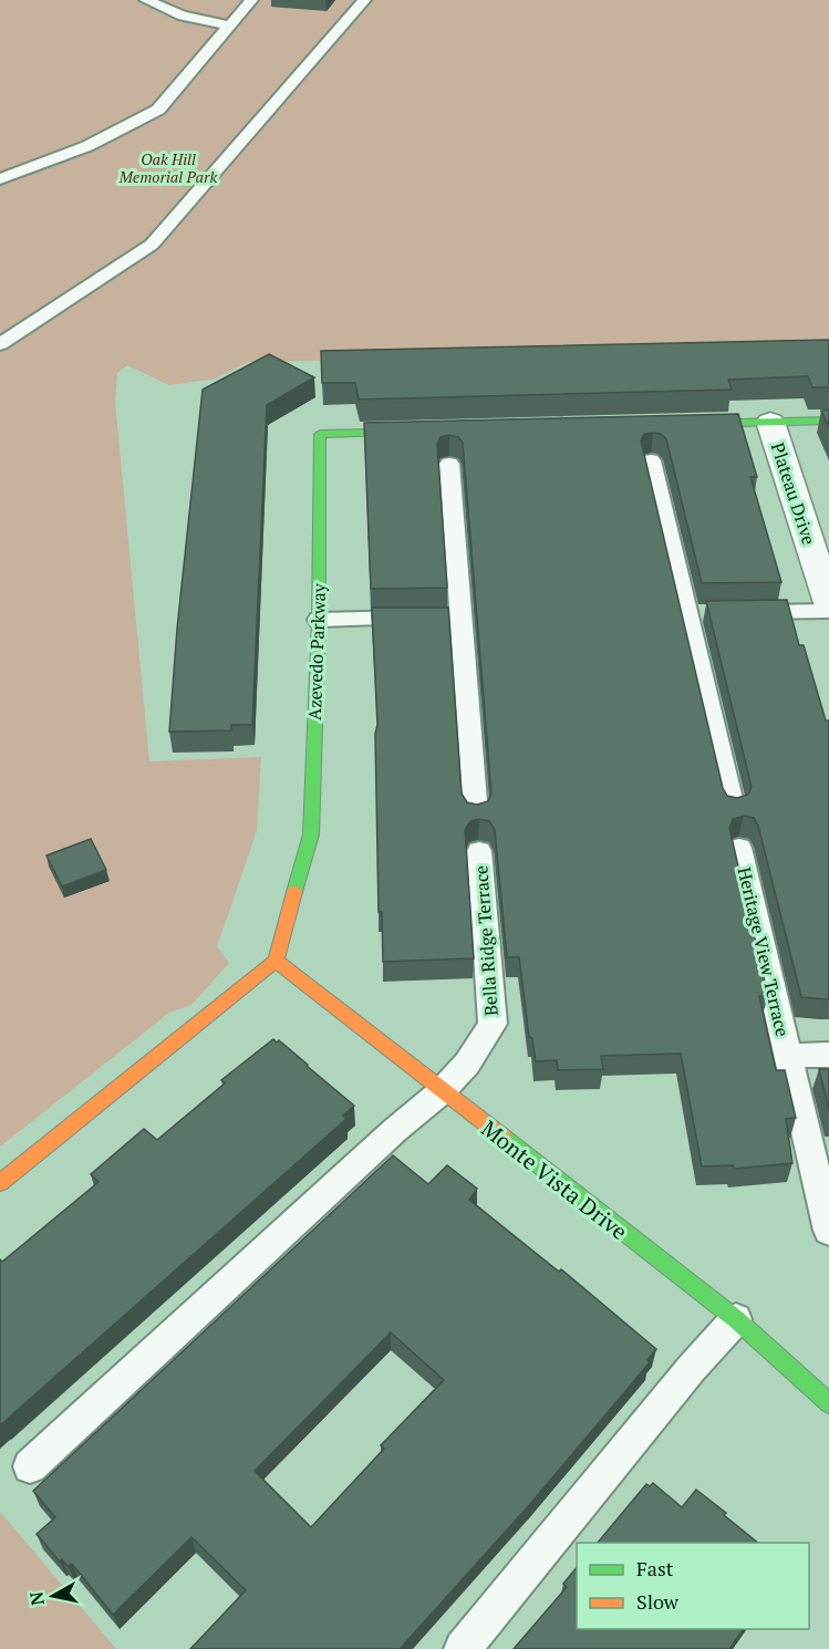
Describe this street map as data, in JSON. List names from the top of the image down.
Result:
{
  "streets": {
    "street": ["Plateau Drive", "Azevedo Parkway", "Monte Vista Drive"],
    "lane": ["Bella Ridge Terrace", "Heritage View Terrace"]
  },
  "crossings": [
    ["Azevedo Parkway", "Monte Vista Drive"],
    ["Bella Ridge Terrace", "Monte Vista Drive"]
  ],
  "parks": ["Oak Hill Memorial Park"],
  "legend": ["Fast", "Slow"],
  "north": "left"
}
